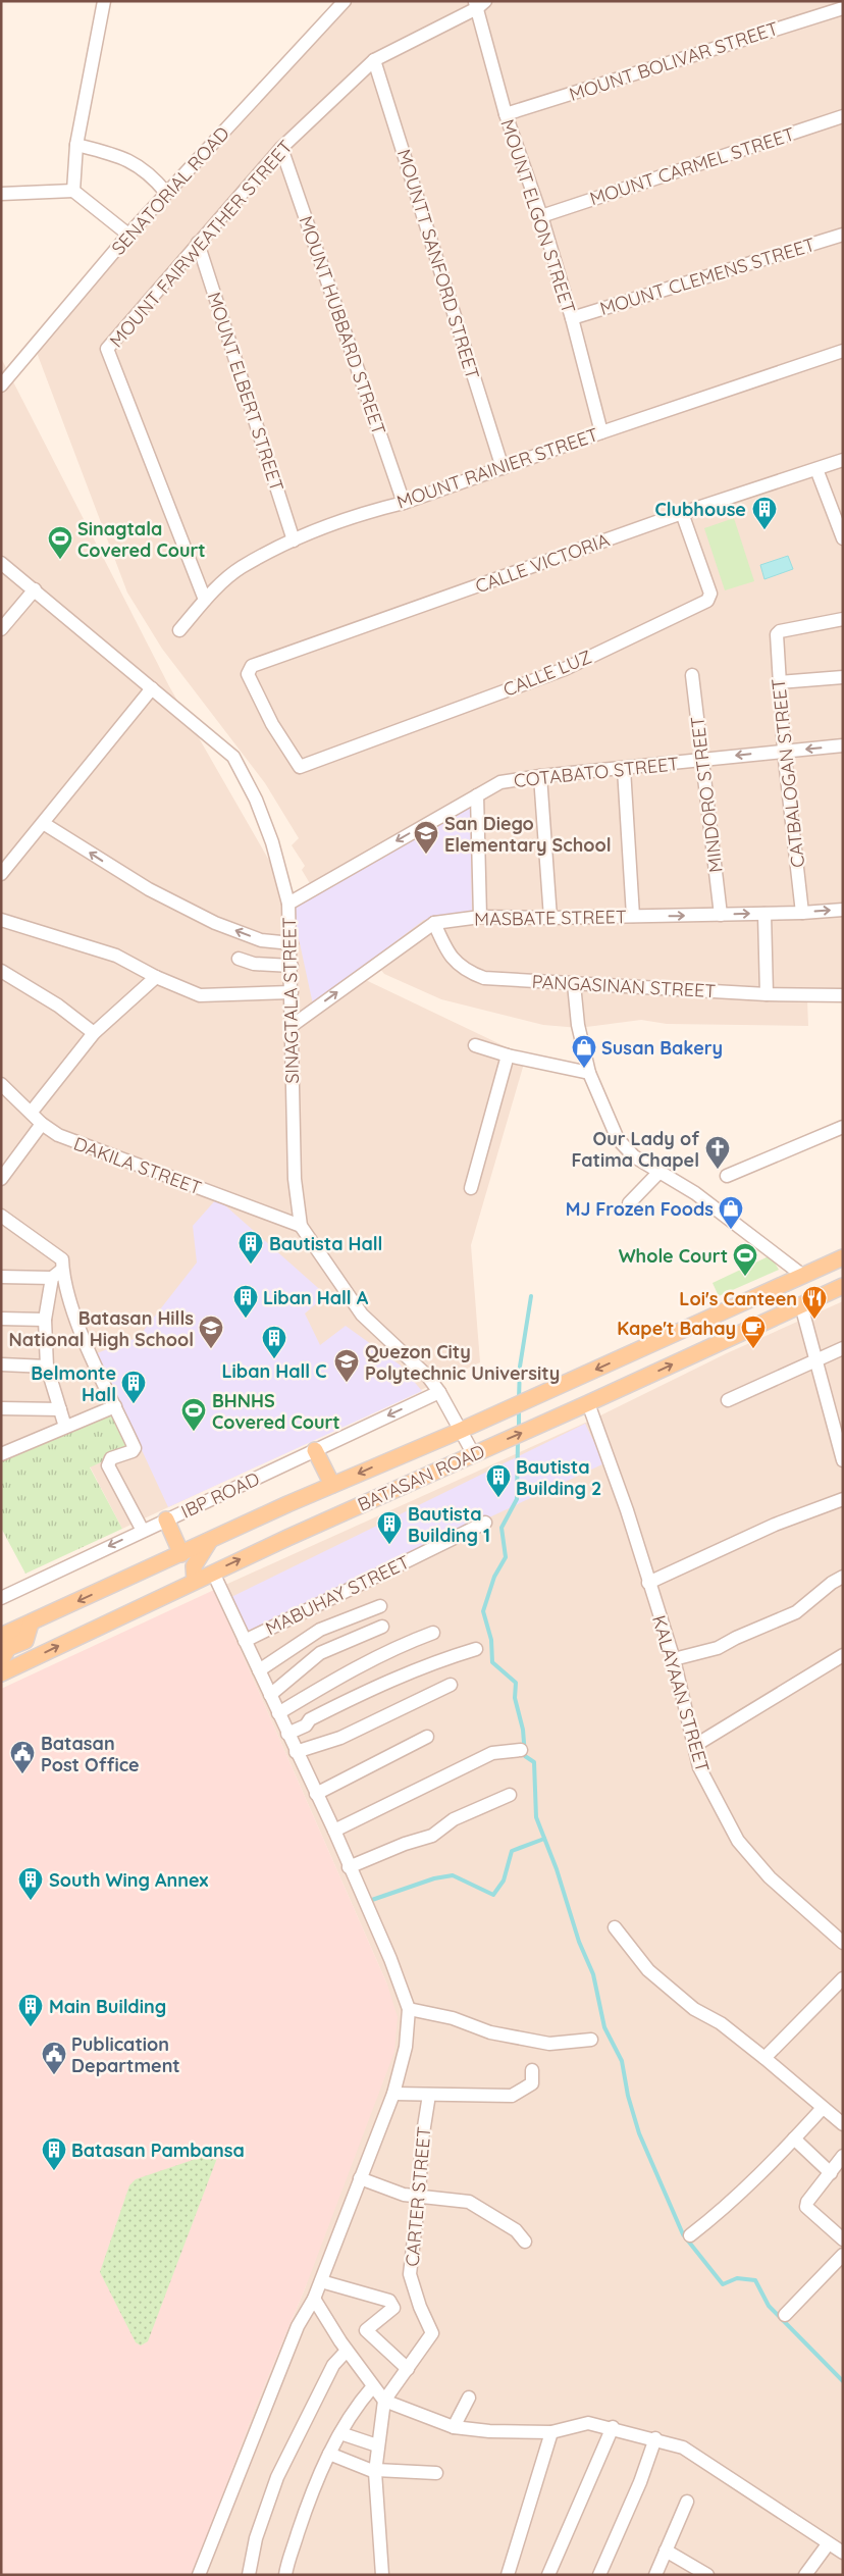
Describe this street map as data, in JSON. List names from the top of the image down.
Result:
{
  "streets": {
    "main road": ["BATASAN ROAD"],
    "street": [
      "MOUNT BOLIVAR STREET",
      "MOUNT CARMEL STREET",
      "SENATORIAL ROAD",
      "MOUNT ELGON STREET",
      "MOUNT FAIRWEATHER STREET",
      "MOUNTT SANFORD STREET",
      "MOUNT CLEMENS STREET",
      "MOUNT HUBBARD STREET",
      "MOUNT ELBERT STREET",
      "MOUNT RAINIER STREET",
      "CALLE VICTORIA",
      "CALLE LUZ",
      "COTABATO STREET",
      "CATBALOGAN STREET",
      "MINDORO STREET",
      "MASBATE STREET",
      "PANGASINAN STREET",
      "SINAGTALA STREET",
      "DAKILA STREET",
      "IBP ROAD",
      "MABUHAY STREET",
      "KALAYAAN STREET",
      "CARTER STREET"
    ]
  },
  "crossings": [
    ["MOUNT BOLIVAR STREET", "MOUNT ELGON STREET"],
    ["MOUNT CARMEL STREET", "MOUNT ELGON STREET"],
    ["MOUNT ELGON STREET", "MOUNT FAIRWEATHER STREET"],
    ["MOUNT ELGON STREET", "MOUNT CLEMENS STREET"],
    ["MOUNT ELGON STREET", "MOUNT RAINIER STREET"],
    ["MOUNT FAIRWEATHER STREET", "MOUNTT SANFORD STREET"],
    ["MOUNT FAIRWEATHER STREET", "MOUNT HUBBARD STREET"],
    ["MOUNT FAIRWEATHER STREET", "MOUNT ELBERT STREET"],
    ["MOUNT FAIRWEATHER STREET", "MOUNT RAINIER STREET"],
    ["MOUNTT SANFORD STREET", "MOUNT RAINIER STREET"],
    ["MOUNT HUBBARD STREET", "MOUNT RAINIER STREET"],
    ["MOUNT ELBERT STREET", "MOUNT RAINIER STREET"],
    ["CALLE VICTORIA", "CALLE LUZ"],
    ["COTABATO STREET", "CATBALOGAN STREET"],
    ["COTABATO STREET", "MINDORO STREET"],
    ["COTABATO STREET", "SINAGTALA STREET"],
    ["CATBALOGAN STREET", "MASBATE STREET"],
    ["MINDORO STREET", "MASBATE STREET"],
    ["MASBATE STREET", "PANGASINAN STREET"],
    ["MASBATE STREET", "SINAGTALA STREET"],
    ["SINAGTALA STREET", "DAKILA STREET"],
    ["SINAGTALA STREET", "BATASAN ROAD"],
    ["SINAGTALA STREET", "IBP ROAD"],
    ["BATASAN ROAD", "KALAYAAN STREET"]
  ],
  "one_way": ["COTABATO STREET", "MASBATE STREET", "IBP ROAD"],
  "places": {
    "building": [
      "Clubhouse",
      "Bautista Hall",
      "Liban Hall A",
      "Liban Hall C",
      "Belmonte Hall",
      "Bautista Building 2",
      "Bautista Building 1",
      "South Wing Annex",
      "Main Building",
      "Batasan Pambansa"
    ],
    "sports": ["Sinagtala Covered Court", "Whole Court", "BHNHS Covered Court"],
    "school or university": ["San Diego Elementary School", "Batasan Hills National High School", "Quezon City Polytechnic University"],
    "shop": ["Susan Bakery", "MJ Frozen Foods"],
    "church": ["Our Lady of Fatima Chapel"],
    "restaurant": ["Loi's Canteen"],
    "cafe": ["Kape't Bahay"],
    "public building": ["Batasan Post Office", "Publication Department"]
  }
}
